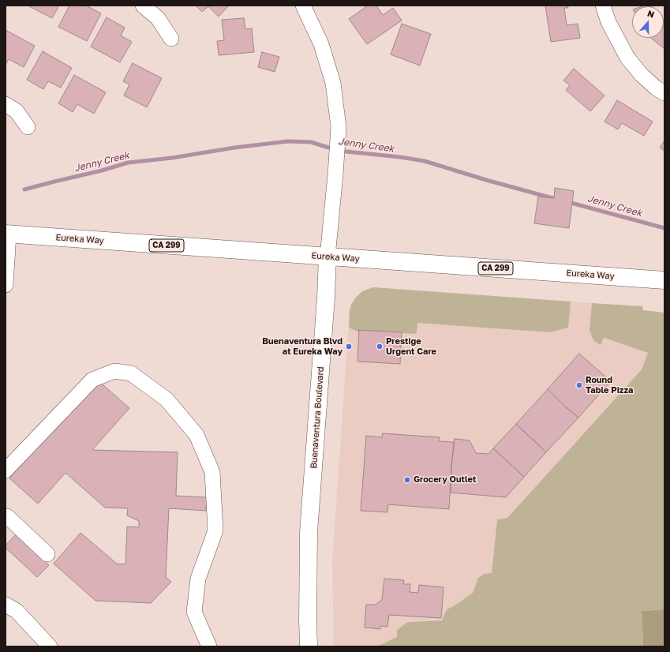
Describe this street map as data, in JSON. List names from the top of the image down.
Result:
{
  "streets": {
    "main road": ["Eureka Way", "CA 299", "Buenaventura Boulevard"]
  },
  "crossings": [
    ["Eureka Way", "Buenaventura Boulevard"]
  ],
  "water": ["Jenny Creek"],
  "places": [
    "Buenaventura Blvd at Eureka Way",
    "Prestige Urgent Care",
    "Round Table Pizza",
    "Grocery Outlet"
  ],
  "north": "top"
}
